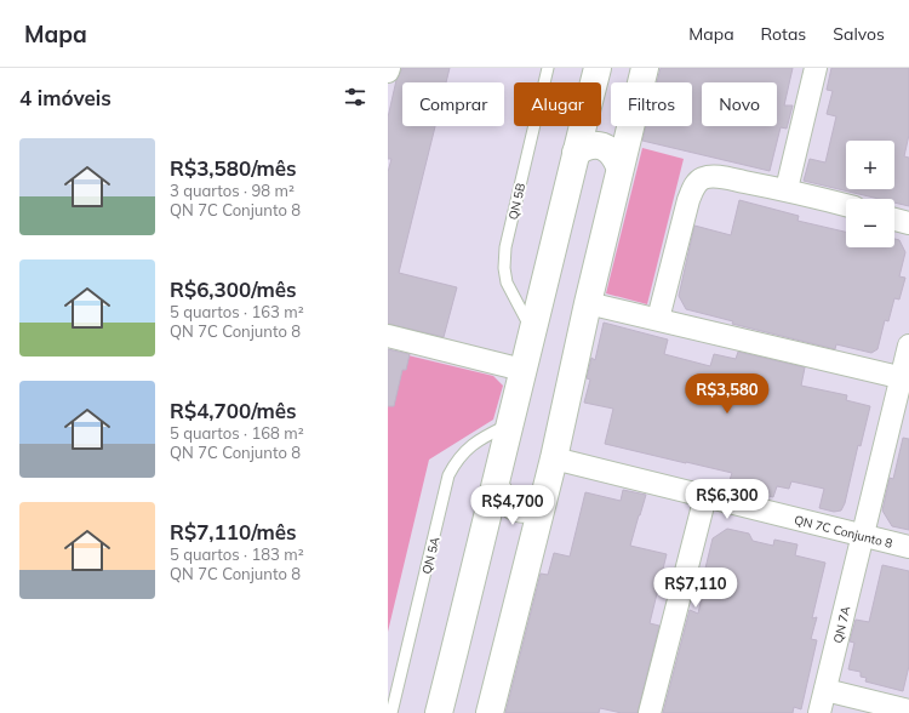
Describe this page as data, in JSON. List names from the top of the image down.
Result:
{
  "streets": {
    "street": ["QN 7C Conjunto 8", "QN 7A"],
    "lane": ["QN 5B", "QN 5A"]
  },
  "crossings": [
    ["QN 7C Conjunto 8", "QN 7A"]
  ],
  "page": {
    "header": "Mapa",
    "nav": ["Mapa", "Rotas", "Salvos"],
    "heading": "4 imóveis",
    "chip": [
      "Comprar",
      "Alugar",
      "Filtros",
      "Novo"
    ],
    "list": [
      {
        "name": "R$3,580/mês",
        "note": "3 quartos · 98 m² · QN 7C Conjunto 8"
      },
      {
        "name": "R$6,300/mês",
        "note": "5 quartos · 163 m² · QN 7C Conjunto 8"
      },
      {
        "name": "R$4,700/mês",
        "note": "5 quartos · 168 m² · QN 7C Conjunto 8"
      },
      {
        "name": "R$7,110/mês",
        "note": "5 quartos · 183 m² · QN 7C Conjunto 8"
      }
    ],
    "map_buttons": ["+", "−"],
    "price": [
      "R$3,580",
      "R$6,300",
      "R$4,700",
      "R$7,110"
    ]
  }
}
